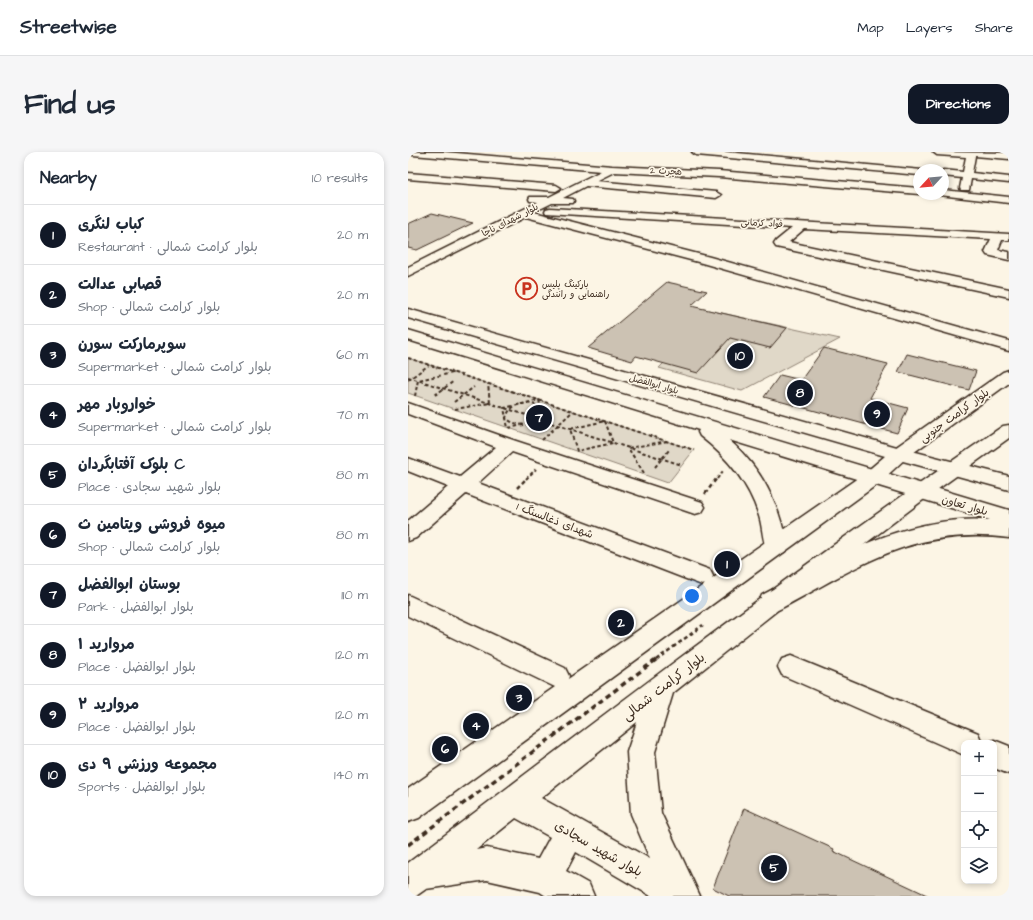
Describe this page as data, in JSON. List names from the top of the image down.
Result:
{
  "streets": {
    "main road": ["بلوار ابوالفضل", "بلوار تعاون"],
    "street": [
      "هجرت 2",
      "بلوار شهدای ناجا",
      "فواد کرمانی",
      "بلوار کرامت جنوبی",
      "شهدای ذغالسنگ 1",
      "بلوار کرامت شمالی",
      "بلوار شهید سجادی"
    ]
  },
  "crossings": [
    ["هجرت 2", "بلوار شهدای ناجا"],
    ["بلوار شهدای ناجا", "فواد کرمانی"],
    ["بلوار ابوالفضل", "بلوار کرامت جنوبی"],
    ["بلوار ابوالفضل", "بلوار کرامت شمالی"],
    ["بلوار کرامت جنوبی", "بلوار تعاون"],
    ["بلوار تعاون", "بلوار کرامت شمالی"],
    ["بلوار کرامت شمالی", "بلوار شهید سجادی"]
  ],
  "places": {
    "parking": ["پارکینگ پلیس راهنمایی و رانندگی"]
  },
  "north": "bottom left",
  "page": {
    "header": "Streetwise",
    "nav": ["Map", "Layers", "Share"],
    "buttons": "Directions",
    "title": "Find us",
    "heading": ["Nearby", "10 results"],
    "list": [
      {
        "mark": "1",
        "name": "کباب لنگری",
        "note": "Restaurant · بلوار کرامت شمالی",
        "value": "20 m"
      },
      {
        "mark": "2",
        "name": "قصابی عدالت",
        "note": "Shop · بلوار کرامت شمالی",
        "value": "20 m"
      },
      {
        "mark": "3",
        "name": "سوپرمارکت سورن",
        "note": "Supermarket · بلوار کرامت شمالی",
        "value": "60 m"
      },
      {
        "mark": "4",
        "name": "خواروبار مهر",
        "note": "Supermarket · بلوار کرامت شمالی",
        "value": "70 m"
      },
      {
        "mark": "5",
        "name": "بلوک آفتابگردان C",
        "note": "Place · بلوار شهید سجادی",
        "value": "80 m"
      },
      {
        "mark": "6",
        "name": "میوه فروشی ویتامین ث",
        "note": "Shop · بلوار کرامت شمالی",
        "value": "80 m"
      },
      {
        "mark": "7",
        "name": "بوستان ابوالفضل",
        "note": "Park · بلوار ابوالفضل",
        "value": "110 m"
      },
      {
        "mark": "8",
        "name": "مروارید ۱",
        "note": "Place · بلوار ابوالفضل",
        "value": "120 m"
      },
      {
        "mark": "9",
        "name": "مروارید ۲",
        "note": "Place · بلوار ابوالفضل",
        "value": "120 m"
      },
      {
        "mark": "10",
        "name": "مجموعه ورزشی ۹ دی",
        "note": "Sports · بلوار ابوالفضل",
        "value": "140 m"
      }
    ],
    "pins": [
      "10",
      "8",
      "9",
      "7",
      "1",
      "2",
      "3",
      "4",
      "6",
      "5"
    ],
    "map_buttons": ["+", "−"]
  }
}
